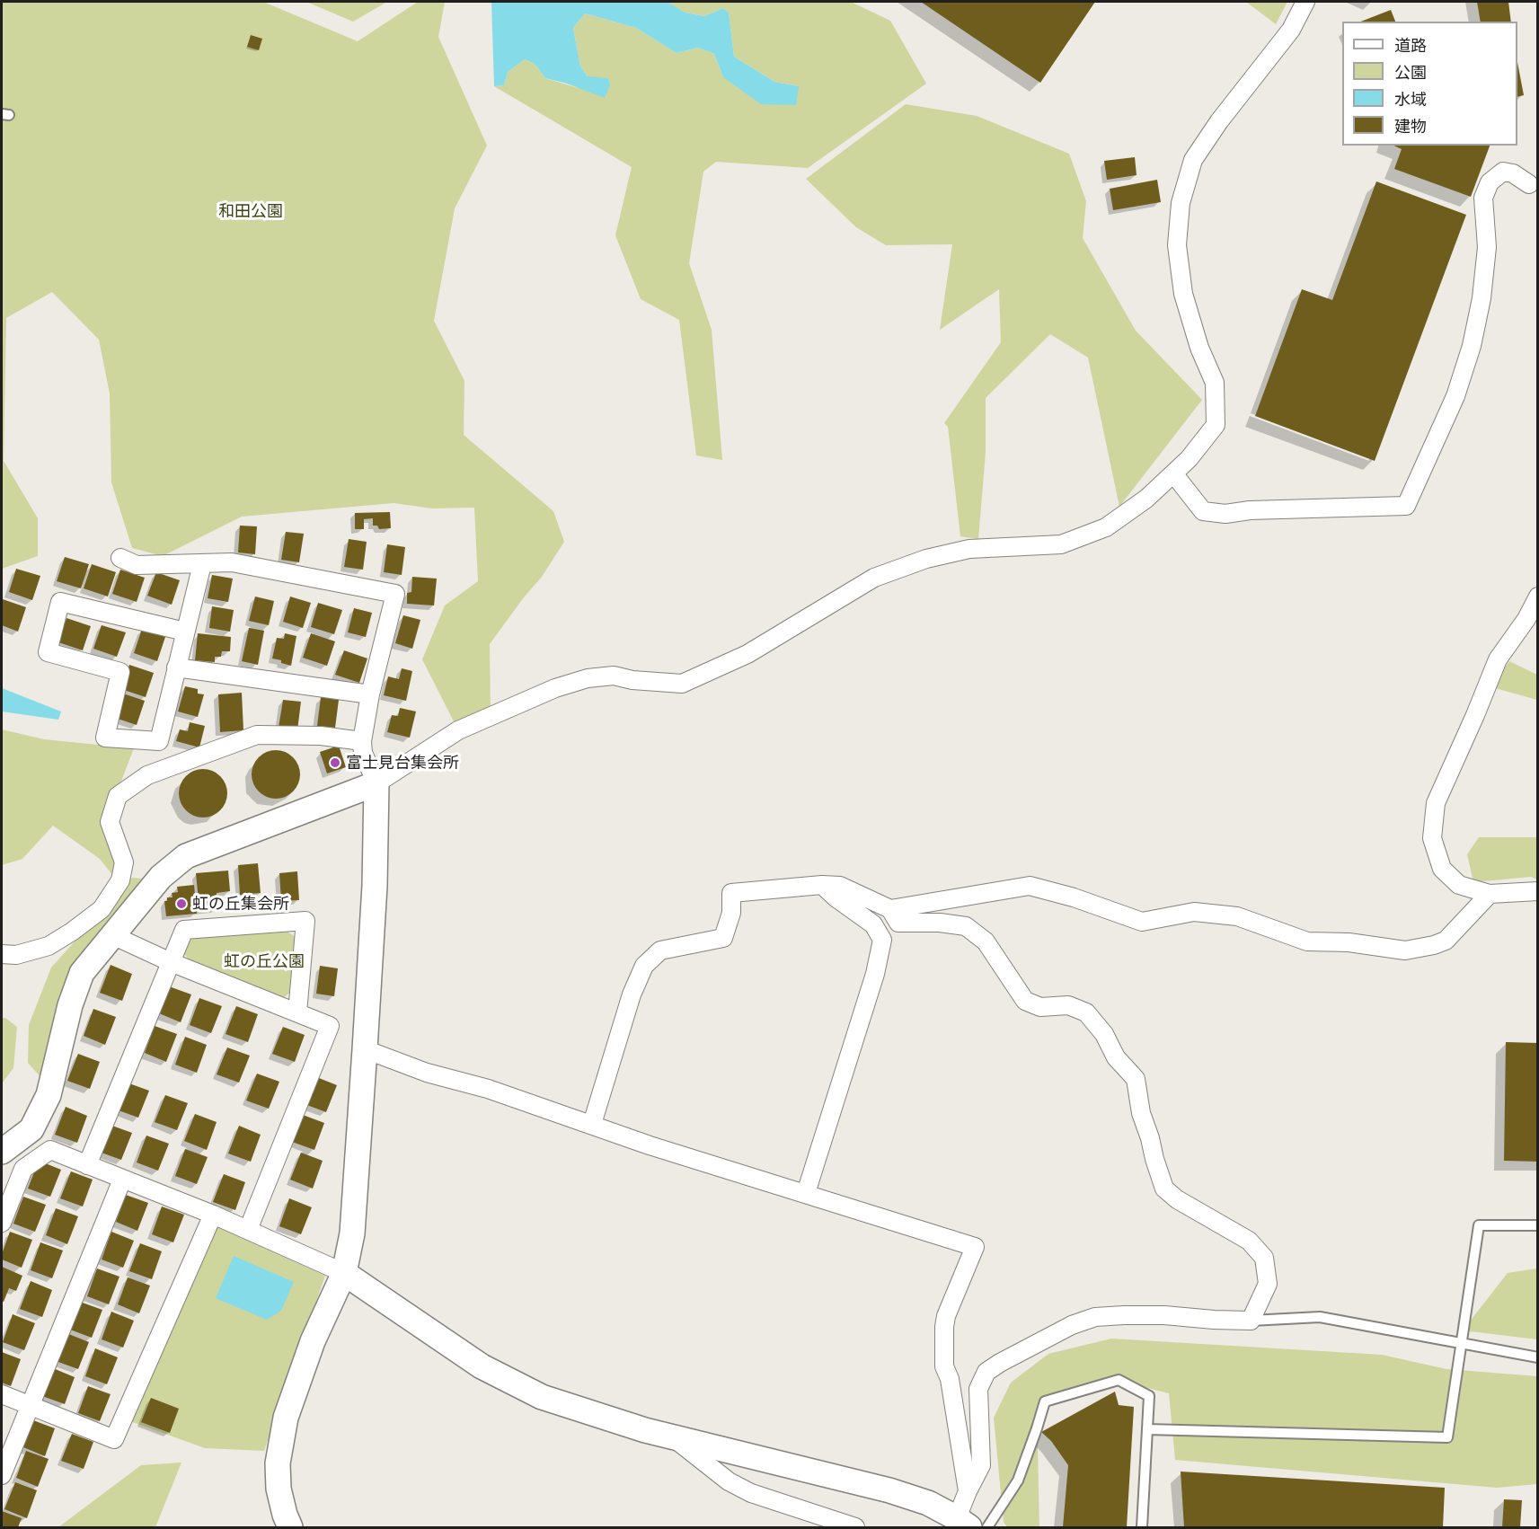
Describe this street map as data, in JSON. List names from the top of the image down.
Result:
{
  "parks": ["和田公園", "虹の丘公園"],
  "places": ["富士見台集会所", "虹の丘集会所"],
  "legend": [
    "道路",
    "公園",
    "水域",
    "建物"
  ]
}
